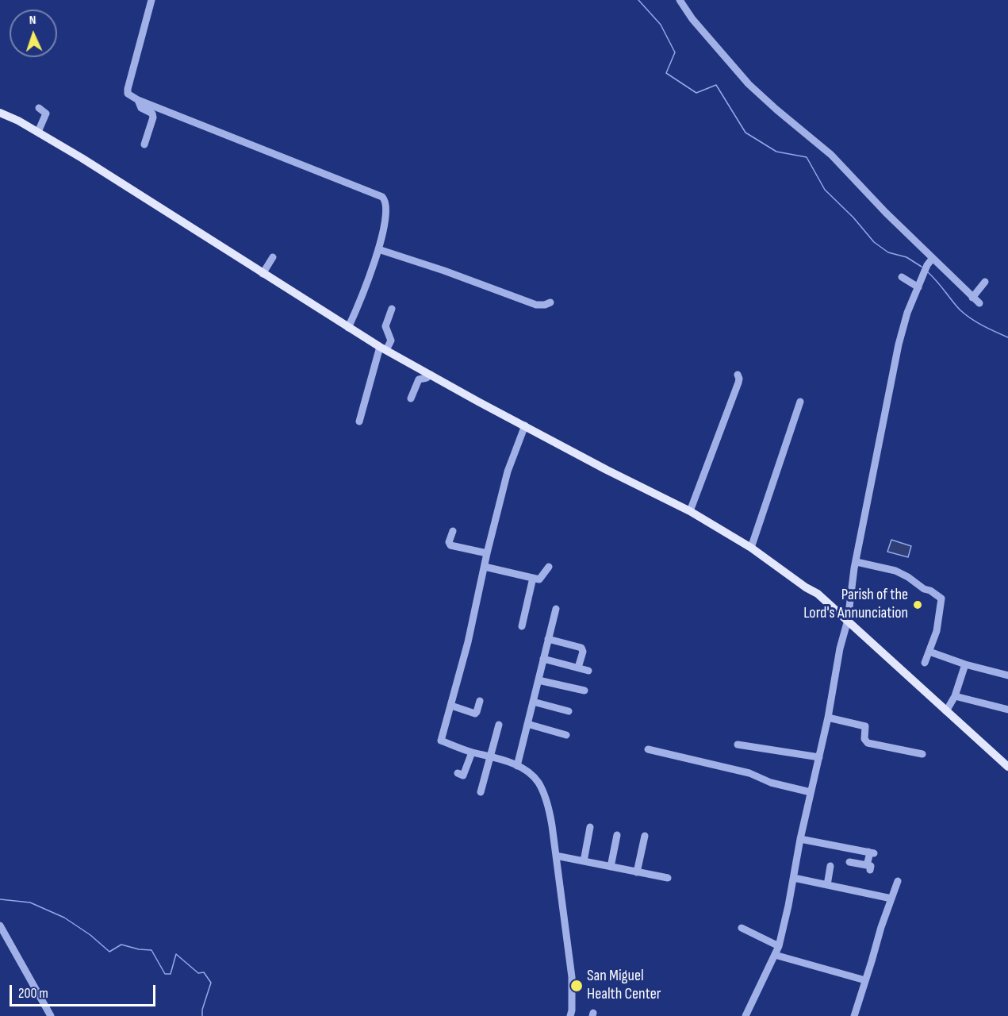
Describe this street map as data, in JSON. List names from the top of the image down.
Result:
{
  "places": ["Parish of the Lord's Annunciation", "San Miguel Health Center"],
  "scale_bar": "200 m",
  "north": "top"
}
